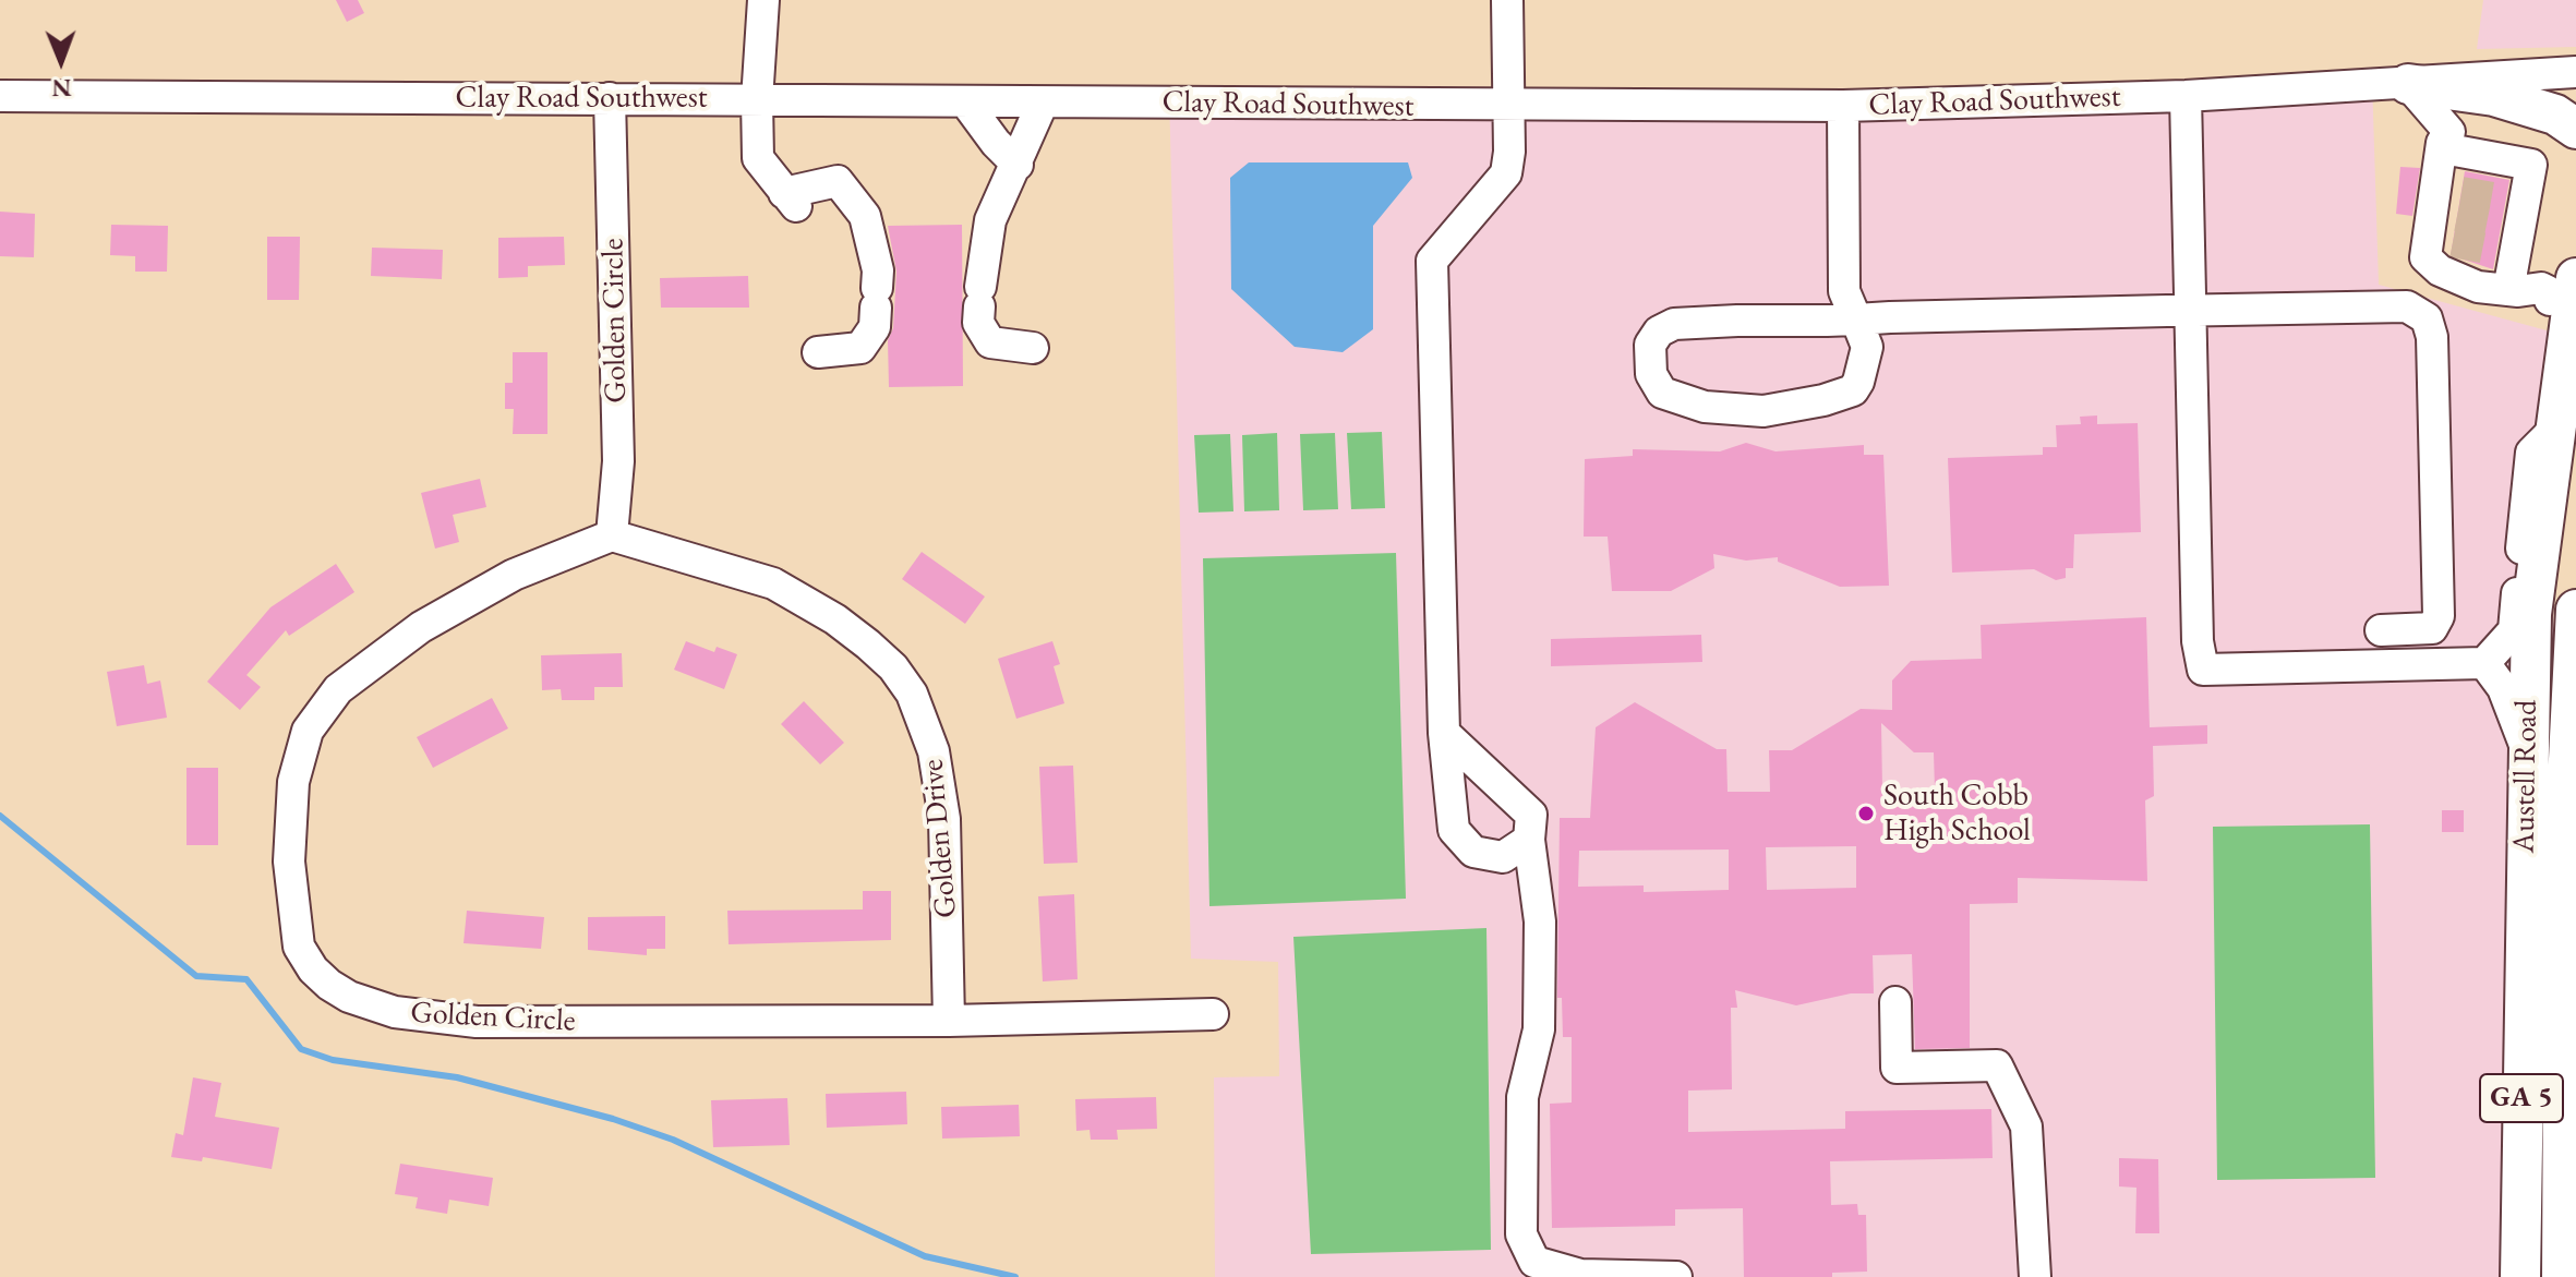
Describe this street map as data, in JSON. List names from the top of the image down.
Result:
{
  "streets": {
    "main road": ["Austell Road", "GA 5"],
    "street": ["Clay Road Southwest", "Golden Circle", "Golden Drive"]
  },
  "crossings": [
    ["Clay Road Southwest", "Golden Circle"],
    ["Golden Circle", "Golden Drive"]
  ],
  "places": ["South Cobb High School"],
  "north": "bottom"
}
